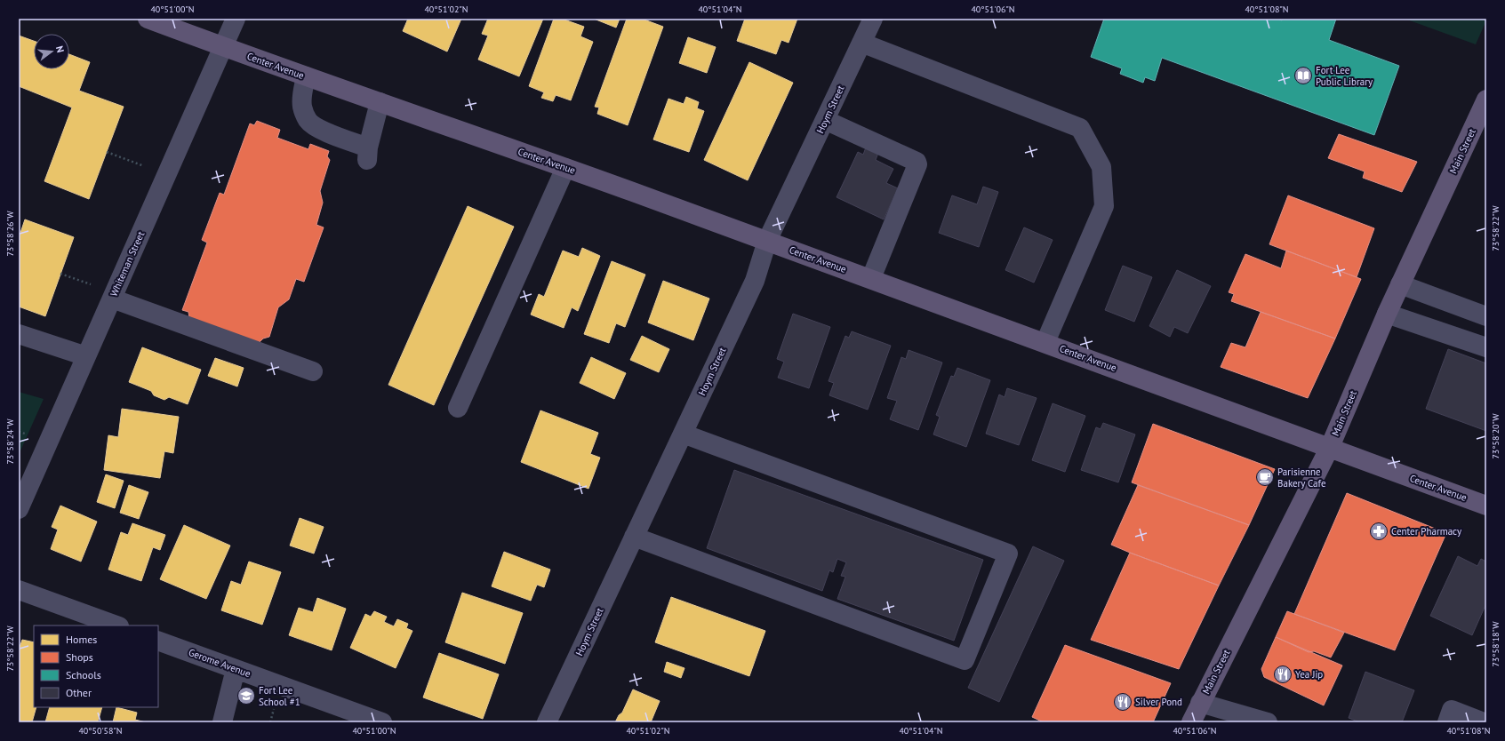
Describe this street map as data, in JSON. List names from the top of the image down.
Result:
{
  "streets": {
    "main road": ["Center Avenue", "Main Street"],
    "street": ["Hoym Street", "Whiteman Street", "Gerome Avenue"]
  },
  "crossings": [
    ["Center Avenue", "Hoym Street"],
    ["Center Avenue", "Main Street"],
    ["Center Avenue", "Whiteman Street"]
  ],
  "places": {
    "library": ["Fort Lee Public Library"],
    "cafe": ["Parisienne Bakery Cafe"],
    "pharmacy": ["Center Pharmacy"],
    "restaurant": ["Yea Jip", "Silver Pond"],
    "school or university": ["Fort Lee School #1"]
  },
  "legend": [
    "Homes",
    "Shops",
    "Schools",
    "Other"
  ],
  "north": "right",
  "coordinates": [
    "40°51'00\"N",
    "40°51'02\"N",
    "40°51'04\"N",
    "40°51'06\"N",
    "40°51'08\"N",
    "73°58'22\"W",
    "73°58'26\"W",
    "73°58'20\"W",
    "73°58'24\"W",
    "73°58'18\"W",
    "40°50'58\"N"
  ]
}
